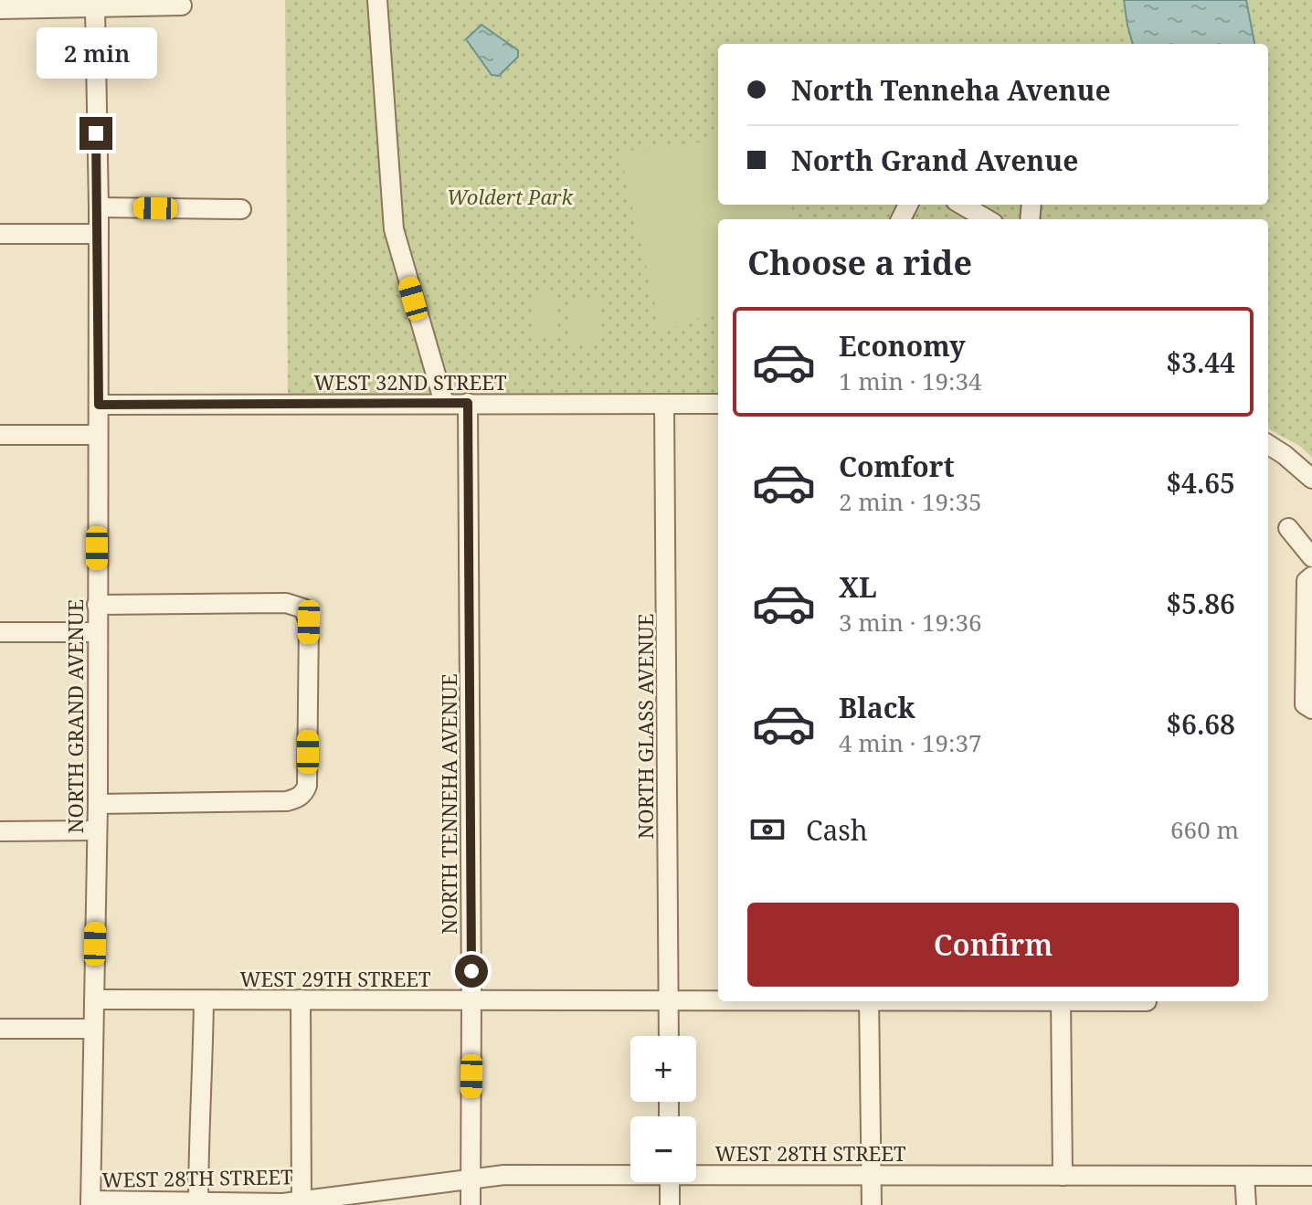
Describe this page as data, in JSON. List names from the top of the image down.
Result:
{
  "streets": {
    "street": [
      "WEST 32ND STREET",
      "NORTH GRAND AVENUE",
      "NORTH GLASS AVENUE",
      "NORTH TENNEHA AVENUE",
      "WEST 29TH STREET",
      "WEST 28TH STREET"
    ]
  },
  "crossings": [
    ["WEST 32ND STREET", "NORTH GRAND AVENUE"],
    ["WEST 32ND STREET", "NORTH GLASS AVENUE"],
    ["WEST 32ND STREET", "NORTH TENNEHA AVENUE"],
    ["NORTH GRAND AVENUE", "WEST 29TH STREET"],
    ["NORTH GRAND AVENUE", "WEST 28TH STREET"],
    ["NORTH GLASS AVENUE", "WEST 29TH STREET"],
    ["NORTH TENNEHA AVENUE", "WEST 29TH STREET"],
    ["NORTH TENNEHA AVENUE", "WEST 28TH STREET"]
  ],
  "parks": ["Woldert Park"],
  "page": {
    "bubble": "2 min",
    "banner": ["North Tenneha Avenue", "North Grand Avenue"],
    "heading": "Choose a ride",
    "list": [
      {
        "name": "Economy",
        "note": "1 min · 19:34",
        "value": "$3.44"
      },
      {
        "name": "Comfort",
        "note": "2 min · 19:35",
        "value": "$4.65"
      },
      {
        "name": "XL",
        "note": "3 min · 19:36",
        "value": "$5.86"
      },
      {
        "name": "Black",
        "note": "4 min · 19:37",
        "value": "$6.68"
      }
    ],
    "pay": ["Cash", "660 m"],
    "buttons": "Confirm",
    "map_buttons": ["+", "−"]
  }
}
